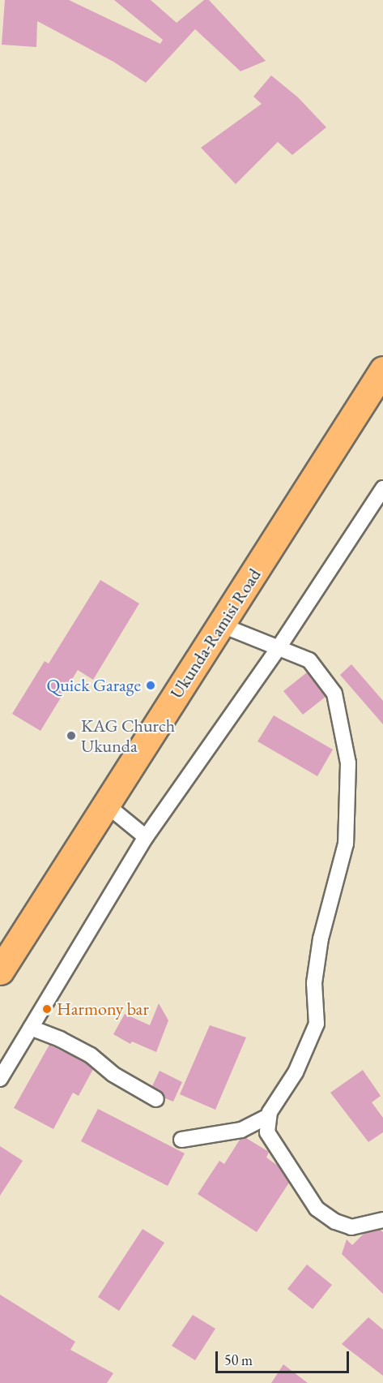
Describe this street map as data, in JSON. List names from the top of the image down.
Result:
{
  "streets": {
    "highway": ["Ukunda-Ramisi Road"]
  },
  "places": ["Quick Garage", "KAG Church Ukunda", "Harmony bar"],
  "scale_bar": "50 m"
}
